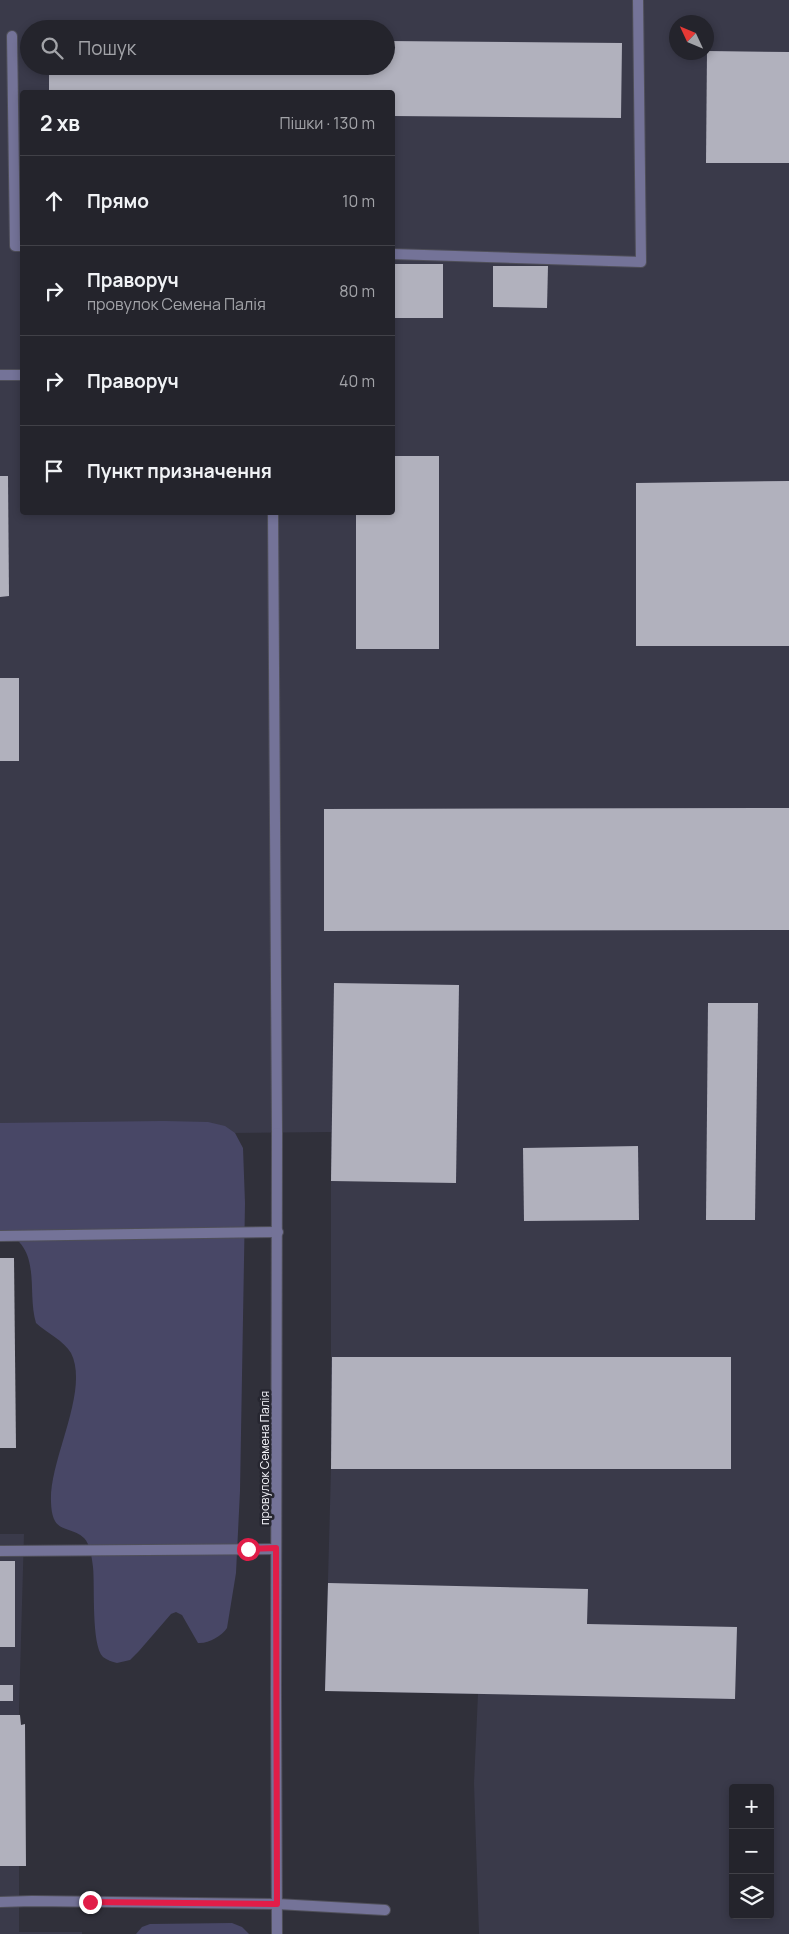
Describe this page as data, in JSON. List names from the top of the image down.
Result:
{
  "streets": {
    "street": ["провулок Семена Палія"]
  },
  "north": "top left",
  "page": {
    "search": "Пошук",
    "heading": ["2 хв", "Пішки · 130 m"],
    "list": [
      ["Прямо", "10 m"],
      ["Праворуч", "провулок Семена Палія", "80 m"],
      ["Праворуч", "40 m"],
      "Пункт призначення"
    ],
    "map_buttons": ["+", "−"]
  }
}
